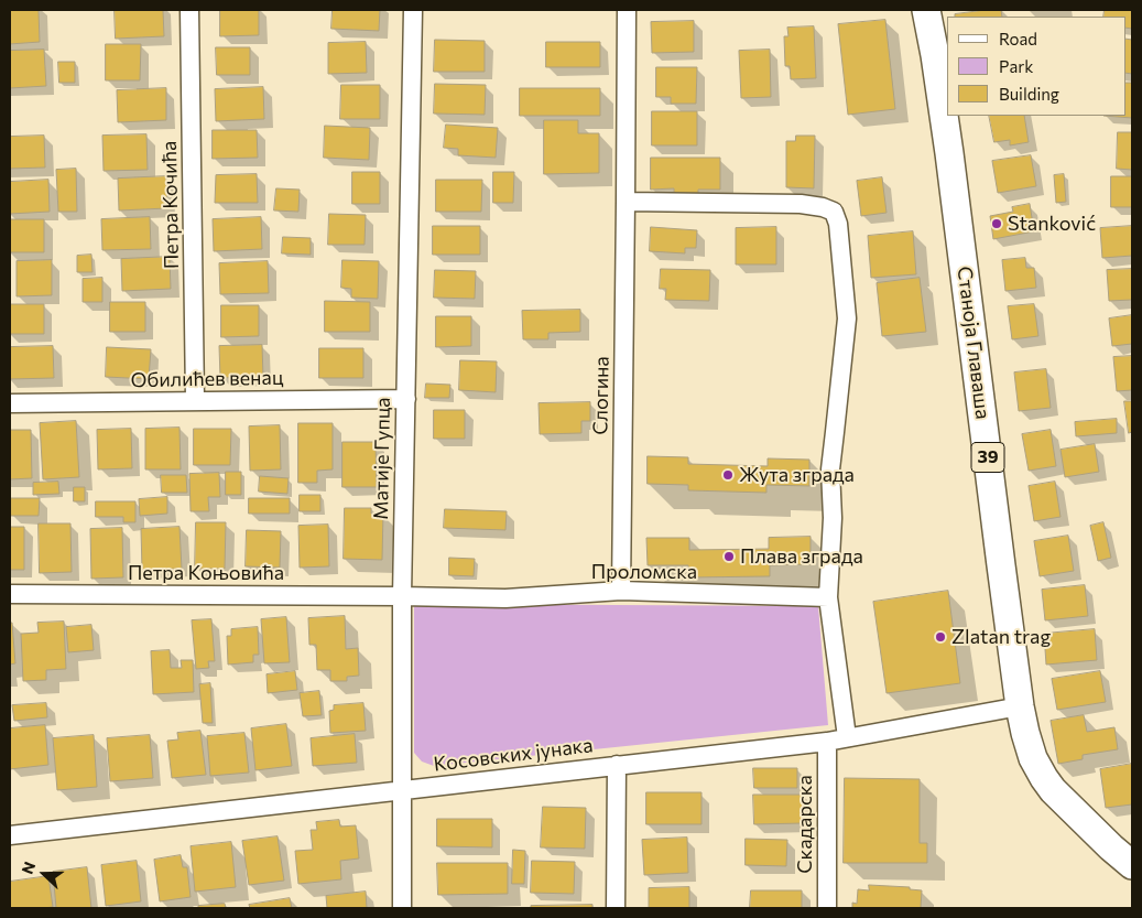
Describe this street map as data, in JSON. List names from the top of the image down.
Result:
{
  "streets": {
    "main road": ["Станоја Главаша", "39"],
    "street": [
      "Петра Кочића",
      "Обилићев венац",
      "Слогина",
      "Матије Гупца",
      "Проломска",
      "Петра Коњовића",
      "Косовских јунака",
      "Скадарска"
    ]
  },
  "crossings": [
    ["Петра Кочића", "Обилићев венац"],
    ["Станоја Главаша", "Косовских јунака"],
    ["Обилићев венац", "Матије Гупца"],
    ["Слогина", "Проломска"],
    ["Матије Гупца", "Проломска"],
    ["Матије Гупца", "Петра Коњовића"],
    ["Матије Гупца", "Косовских јунака"],
    ["Проломска", "Петра Коњовића"],
    ["Косовских јунака", "Скадарска"]
  ],
  "places": [
    "Stanković",
    "Жута зграда",
    "Плава зграда",
    "Zlatan trag"
  ],
  "legend": ["Road", "Park", "Building"],
  "north": "left"
}
